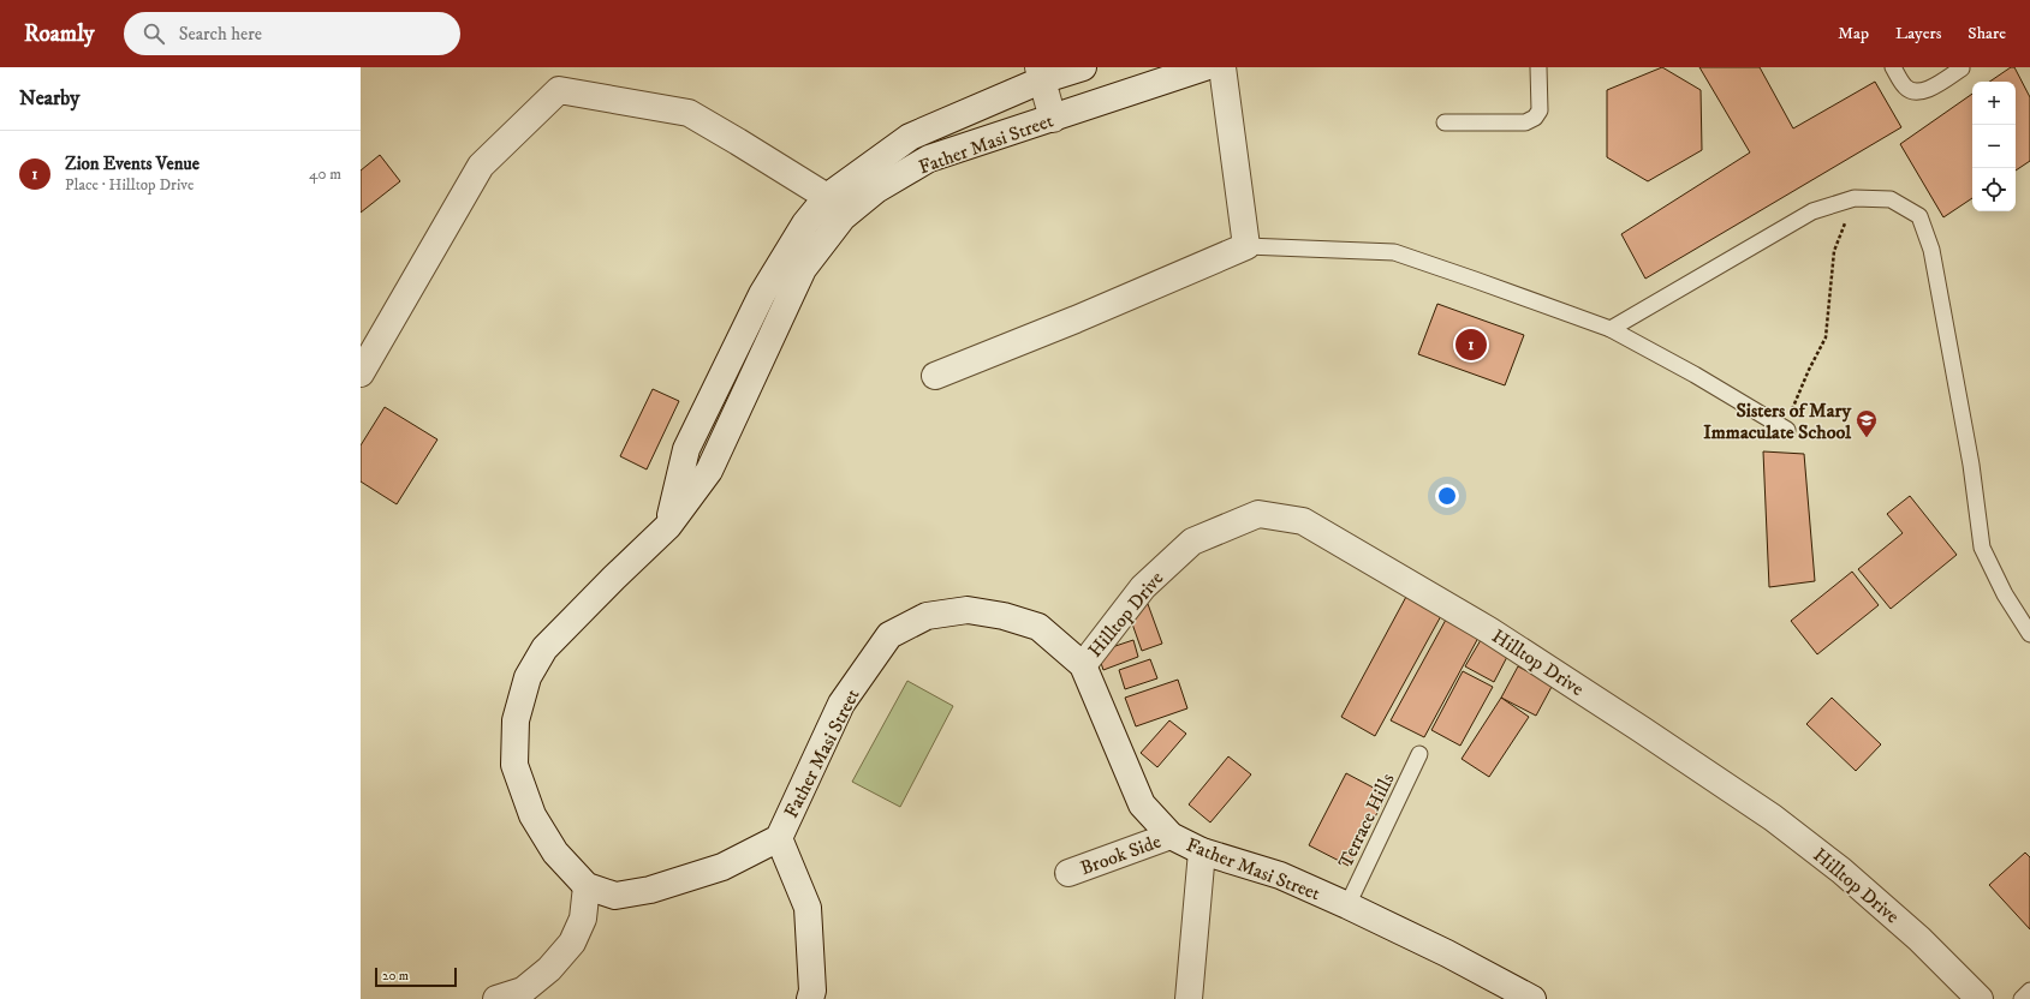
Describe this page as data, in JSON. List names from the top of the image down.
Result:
{
  "streets": {
    "street": ["Father Masi Street", "Hilltop Drive", "Brook Side"],
    "lane": ["Terrace Hills"]
  },
  "crossings": [
    ["Father Masi Street", "Hilltop Drive"],
    ["Father Masi Street", "Terrace Hills"],
    ["Father Masi Street", "Brook Side"]
  ],
  "places": {
    "school or university": ["Sisters of Mary Immaculate School"]
  },
  "scale_bar": "20 m",
  "page": {
    "header": "Roamly",
    "search": "Search here",
    "nav": ["Map", "Layers", "Share"],
    "heading": "Nearby",
    "map_buttons": ["+", "−"],
    "list": [
      {
        "mark": "1",
        "name": "Zion Events Venue",
        "note": "Place · Hilltop Drive",
        "value": "40 m"
      }
    ],
    "pins": "1",
    "scale": "20 m"
  }
}
